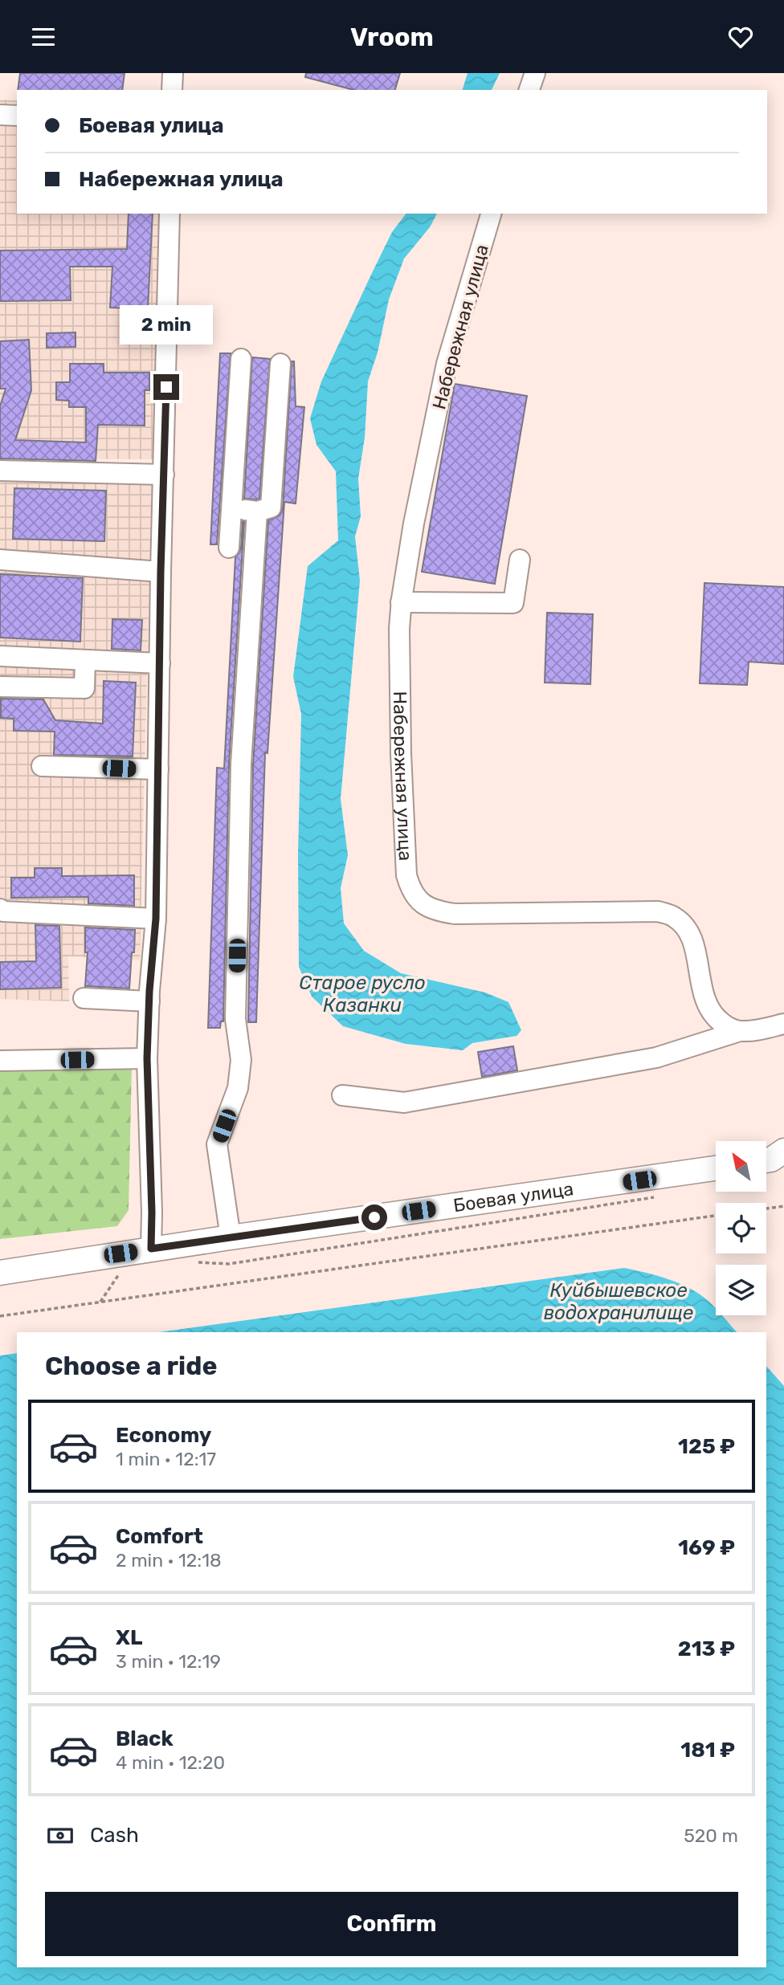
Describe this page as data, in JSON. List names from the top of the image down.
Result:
{
  "streets": {
    "main road": ["Боевая улица"],
    "street": ["Набережная улица"]
  },
  "water": ["Старое русло Казанки", "Куйбышевское водохранилище"],
  "north": "top left",
  "page": {
    "header": "Vroom",
    "banner": ["Боевая улица", "Набережная улица"],
    "bubble": "2 min",
    "heading": "Choose a ride",
    "list": [
      {
        "name": "Economy",
        "note": "1 min · 12:17",
        "value": "125 ₽"
      },
      {
        "name": "Comfort",
        "note": "2 min · 12:18",
        "value": "169 ₽"
      },
      {
        "name": "XL",
        "note": "3 min · 12:19",
        "value": "213 ₽"
      },
      {
        "name": "Black",
        "note": "4 min · 12:20",
        "value": "181 ₽"
      }
    ],
    "pay": ["Cash", "520 m"],
    "buttons": "Confirm"
  }
}
